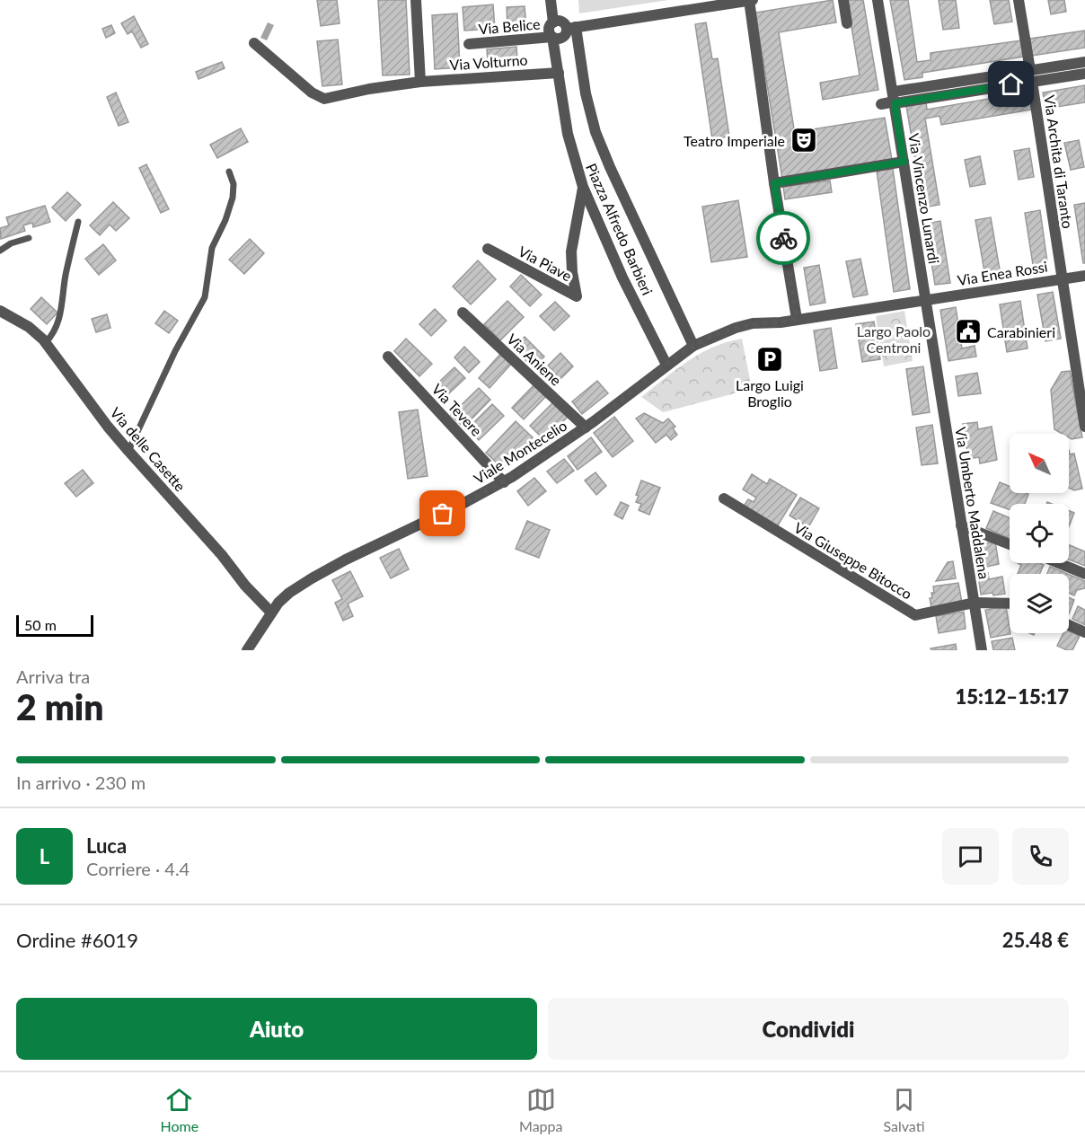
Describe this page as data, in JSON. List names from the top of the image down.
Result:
{
  "streets": {
    "street": [
      "Via Belice",
      "Via Volturno",
      "Via Archita di Taranto",
      "Via Vincenzo Lunardi",
      "Piazza Alfredo Barbieri",
      "Via Piave",
      "Via Enea Rossi",
      "Via Aniene",
      "Via Tevere",
      "Via delle Casette",
      "Viale Montecelio",
      "Via Umberto Maddalena",
      "Via Giuseppe Bitocco"
    ]
  },
  "crossings": [
    ["Via Belice", "Piazza Alfredo Barbieri"],
    ["Via Volturno", "Piazza Alfredo Barbieri"],
    ["Via Archita di Taranto", "Via Enea Rossi"],
    ["Via Vincenzo Lunardi", "Via Enea Rossi"],
    ["Via Vincenzo Lunardi", "Via Umberto Maddalena"],
    ["Piazza Alfredo Barbieri", "Via Piave"],
    ["Piazza Alfredo Barbieri", "Viale Montecelio"],
    ["Via Enea Rossi", "Viale Montecelio"],
    ["Via Enea Rossi", "Via Umberto Maddalena"],
    ["Via Aniene", "Viale Montecelio"],
    ["Via Tevere", "Viale Montecelio"],
    ["Via delle Casette", "Viale Montecelio"],
    ["Via Umberto Maddalena", "Via Giuseppe Bitocco"]
  ],
  "parks": ["Largo Paolo Centroni"],
  "places": {
    "theatre": ["Teatro Imperiale"],
    "public building": ["Carabinieri"],
    "parking": ["Largo Luigi Broglio"]
  },
  "scale_bar": "50 m",
  "north": "top left",
  "page": {
    "scale": "50 m",
    "heading": ["2 min", "Arriva tra", "15:12–15:17"],
    "panel": [
      "Luca",
      "Corriere · 4.4",
      "Ordine #6019",
      "25.48 €"
    ],
    "bar": "In arrivo · 230 m",
    "round": "L",
    "buttons": ["Aiuto", "Condividi"],
    "tabs": ["Home", "Mappa", "Salvati"]
  }
}
